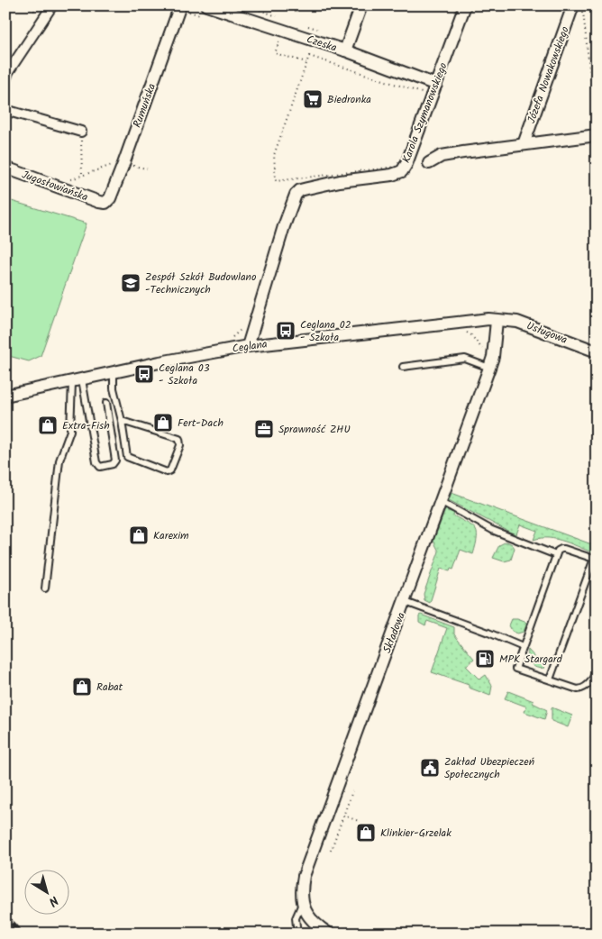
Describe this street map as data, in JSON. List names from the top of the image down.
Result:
{
  "streets": {
    "street": [
      "Czeska",
      "Józefa Nowakowskiego",
      "Rumuńska",
      "Karola Szymanowskiego",
      "Jugosłowiańska",
      "Usługowa",
      "Ceglana",
      "Składowa"
    ]
  },
  "crossings": [
    ["Czeska", "Karola Szymanowskiego"],
    ["Rumuńska", "Jugosłowiańska"],
    ["Karola Szymanowskiego", "Ceglana"],
    ["Usługowa", "Ceglana"],
    ["Usługowa", "Składowa"],
    ["Ceglana", "Składowa"]
  ],
  "places": {
    "supermarket": ["Biedronka"],
    "school or university": ["Zespół Szkół Budowlano -Technicznych"],
    "bus stop": ["Ceglana 02 - Szkoła", "Ceglana 03 - Szkoła"],
    "shop": [
      "Fert-Dach",
      "Extra-Fish",
      "Karexim",
      "Rabat",
      "Klinkier-Grzelak"
    ],
    "office": ["Sprawność ZHU"],
    "fuel station": ["MPK Stargard"],
    "public building": ["Zakład Ubezpieczeń Społecznych"]
  },
  "north": "bottom right"
}
